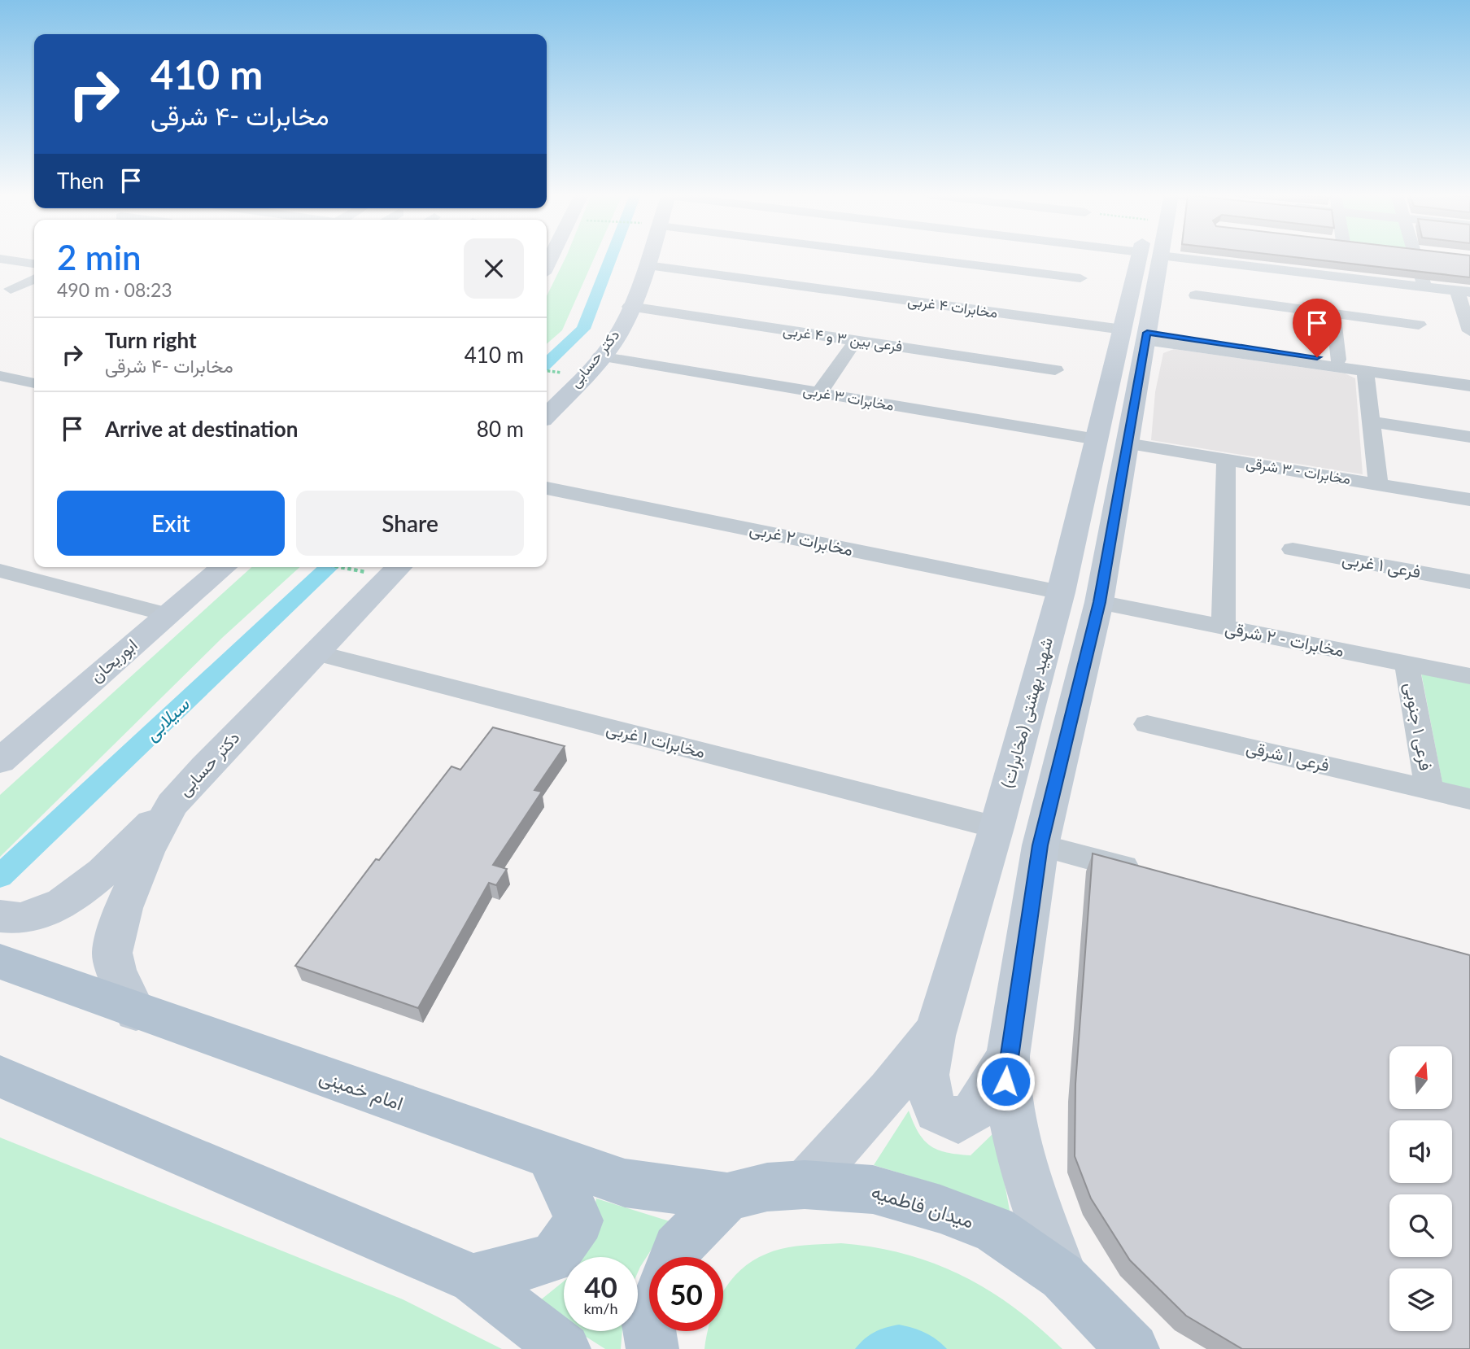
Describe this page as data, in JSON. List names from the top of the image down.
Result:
{
  "streets": {
    "main road": [
      "دکتر حسابی",
      "ابوریحان",
      "شهید بهشتی (مخابرات)",
      "امام خمینی",
      "میدان فاطمیه"
    ],
    "street": [
      "مخابرات ۴ غربی",
      "فرعی بین ۳ و ۴ غربی",
      "مخابرات ۳ غربی",
      "مخابرات - ۳ شرقی",
      "مخابرات ۲ غربی",
      "فرعی ۱ غربی",
      "مخابرات - ۲ شرقی",
      "فرعی ۱ جنوبی",
      "مخابرات ۱ غربی",
      "فرعی ۱ شرقی"
    ]
  },
  "crossings": [
    ["مخابرات ۴ غربی", "دکتر حسابی"],
    ["مخابرات ۴ غربی", "شهید بهشتی (مخابرات)"],
    ["فرعی بین ۳ و ۴ غربی", "دکتر حسابی"],
    ["دکتر حسابی", "مخابرات ۳ غربی"],
    ["دکتر حسابی", "مخابرات ۱ غربی"],
    ["دکتر حسابی", "امام خمینی"],
    ["مخابرات ۳ غربی", "مخابرات - ۳ شرقی"],
    ["مخابرات ۳ غربی", "شهید بهشتی (مخابرات)"],
    ["مخابرات - ۳ شرقی", "شهید بهشتی (مخابرات)"],
    ["مخابرات ۲ غربی", "شهید بهشتی (مخابرات)"],
    ["مخابرات - ۲ شرقی", "شهید بهشتی (مخابرات)"],
    ["مخابرات - ۲ شرقی", "فرعی ۱ جنوبی"],
    ["شهید بهشتی (مخابرات)", "مخابرات ۱ غربی"],
    ["شهید بهشتی (مخابرات)", "میدان فاطمیه"],
    ["فرعی ۱ جنوبی", "فرعی ۱ شرقی"],
    ["امام خمینی", "میدان فاطمیه"]
  ],
  "water": ["سیلابی"],
  "north": "top",
  "page": {
    "turn": ["410 m", "مخابرات -۴ شرقی"],
    "then": "Then",
    "heading": ["2 min", "490 m · 08:23"],
    "list": [
      {
        "name": "Turn right",
        "note": "مخابرات -۴ شرقی",
        "value": "410 m"
      },
      {
        "name": "Arrive at destination",
        "value": "80 m"
      }
    ],
    "buttons": ["Exit", "Share"],
    "speed": "40 km/h",
    "limit": "50"
  }
}
